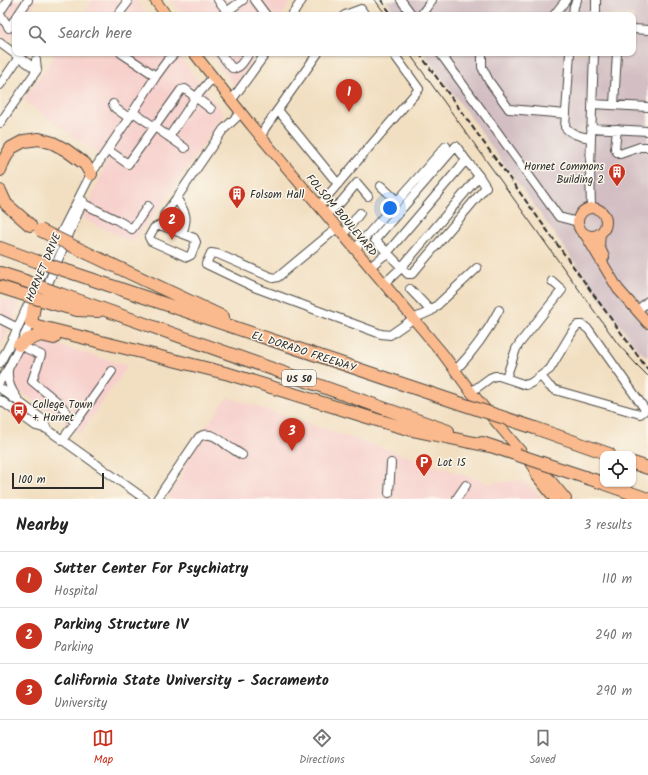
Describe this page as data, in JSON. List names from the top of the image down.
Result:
{
  "streets": {
    "highway": ["EL DORADO FREEWAY", "US 50"],
    "main road": ["FOLSOM BOULEVARD"],
    "street": ["HORNET DRIVE"]
  },
  "places": {
    "building": ["Hornet Commons Building 2", "Folsom Hall"],
    "bus stop": ["College Town + Hornet"],
    "parking": ["Lot 15"]
  },
  "scale_bar": "100 m",
  "page": {
    "search": "Search here",
    "pins": ["1", "2", "3"],
    "scale": "100 m",
    "heading": ["Nearby", "3 results"],
    "list": [
      {
        "mark": "1",
        "name": "Sutter Center For Psychiatry",
        "note": "Hospital",
        "value": "110 m"
      },
      {
        "mark": "2",
        "name": "Parking Structure IV",
        "note": "Parking",
        "value": "240 m"
      },
      {
        "mark": "3",
        "name": "California State University - Sacramento",
        "note": "University",
        "value": "290 m"
      }
    ],
    "nav": ["Map", "Directions", "Saved"]
  }
}
